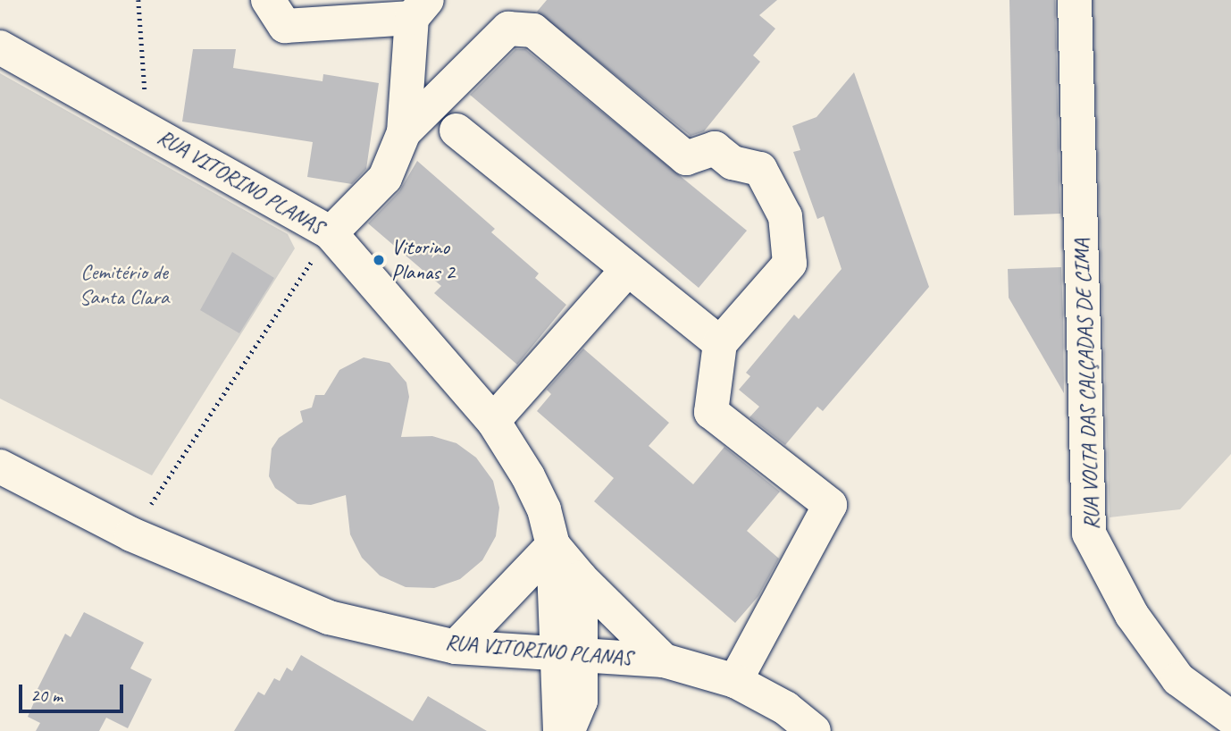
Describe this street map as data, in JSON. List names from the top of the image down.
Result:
{
  "streets": {
    "street": ["RUA VITORINO PLANAS", "RUA VOLTA DAS CALÇADAS DE CIMA"]
  },
  "parks": ["Cemitério de Santa Clara"],
  "places": ["Vitorino Planas 2"],
  "scale_bar": "20 m"
}
